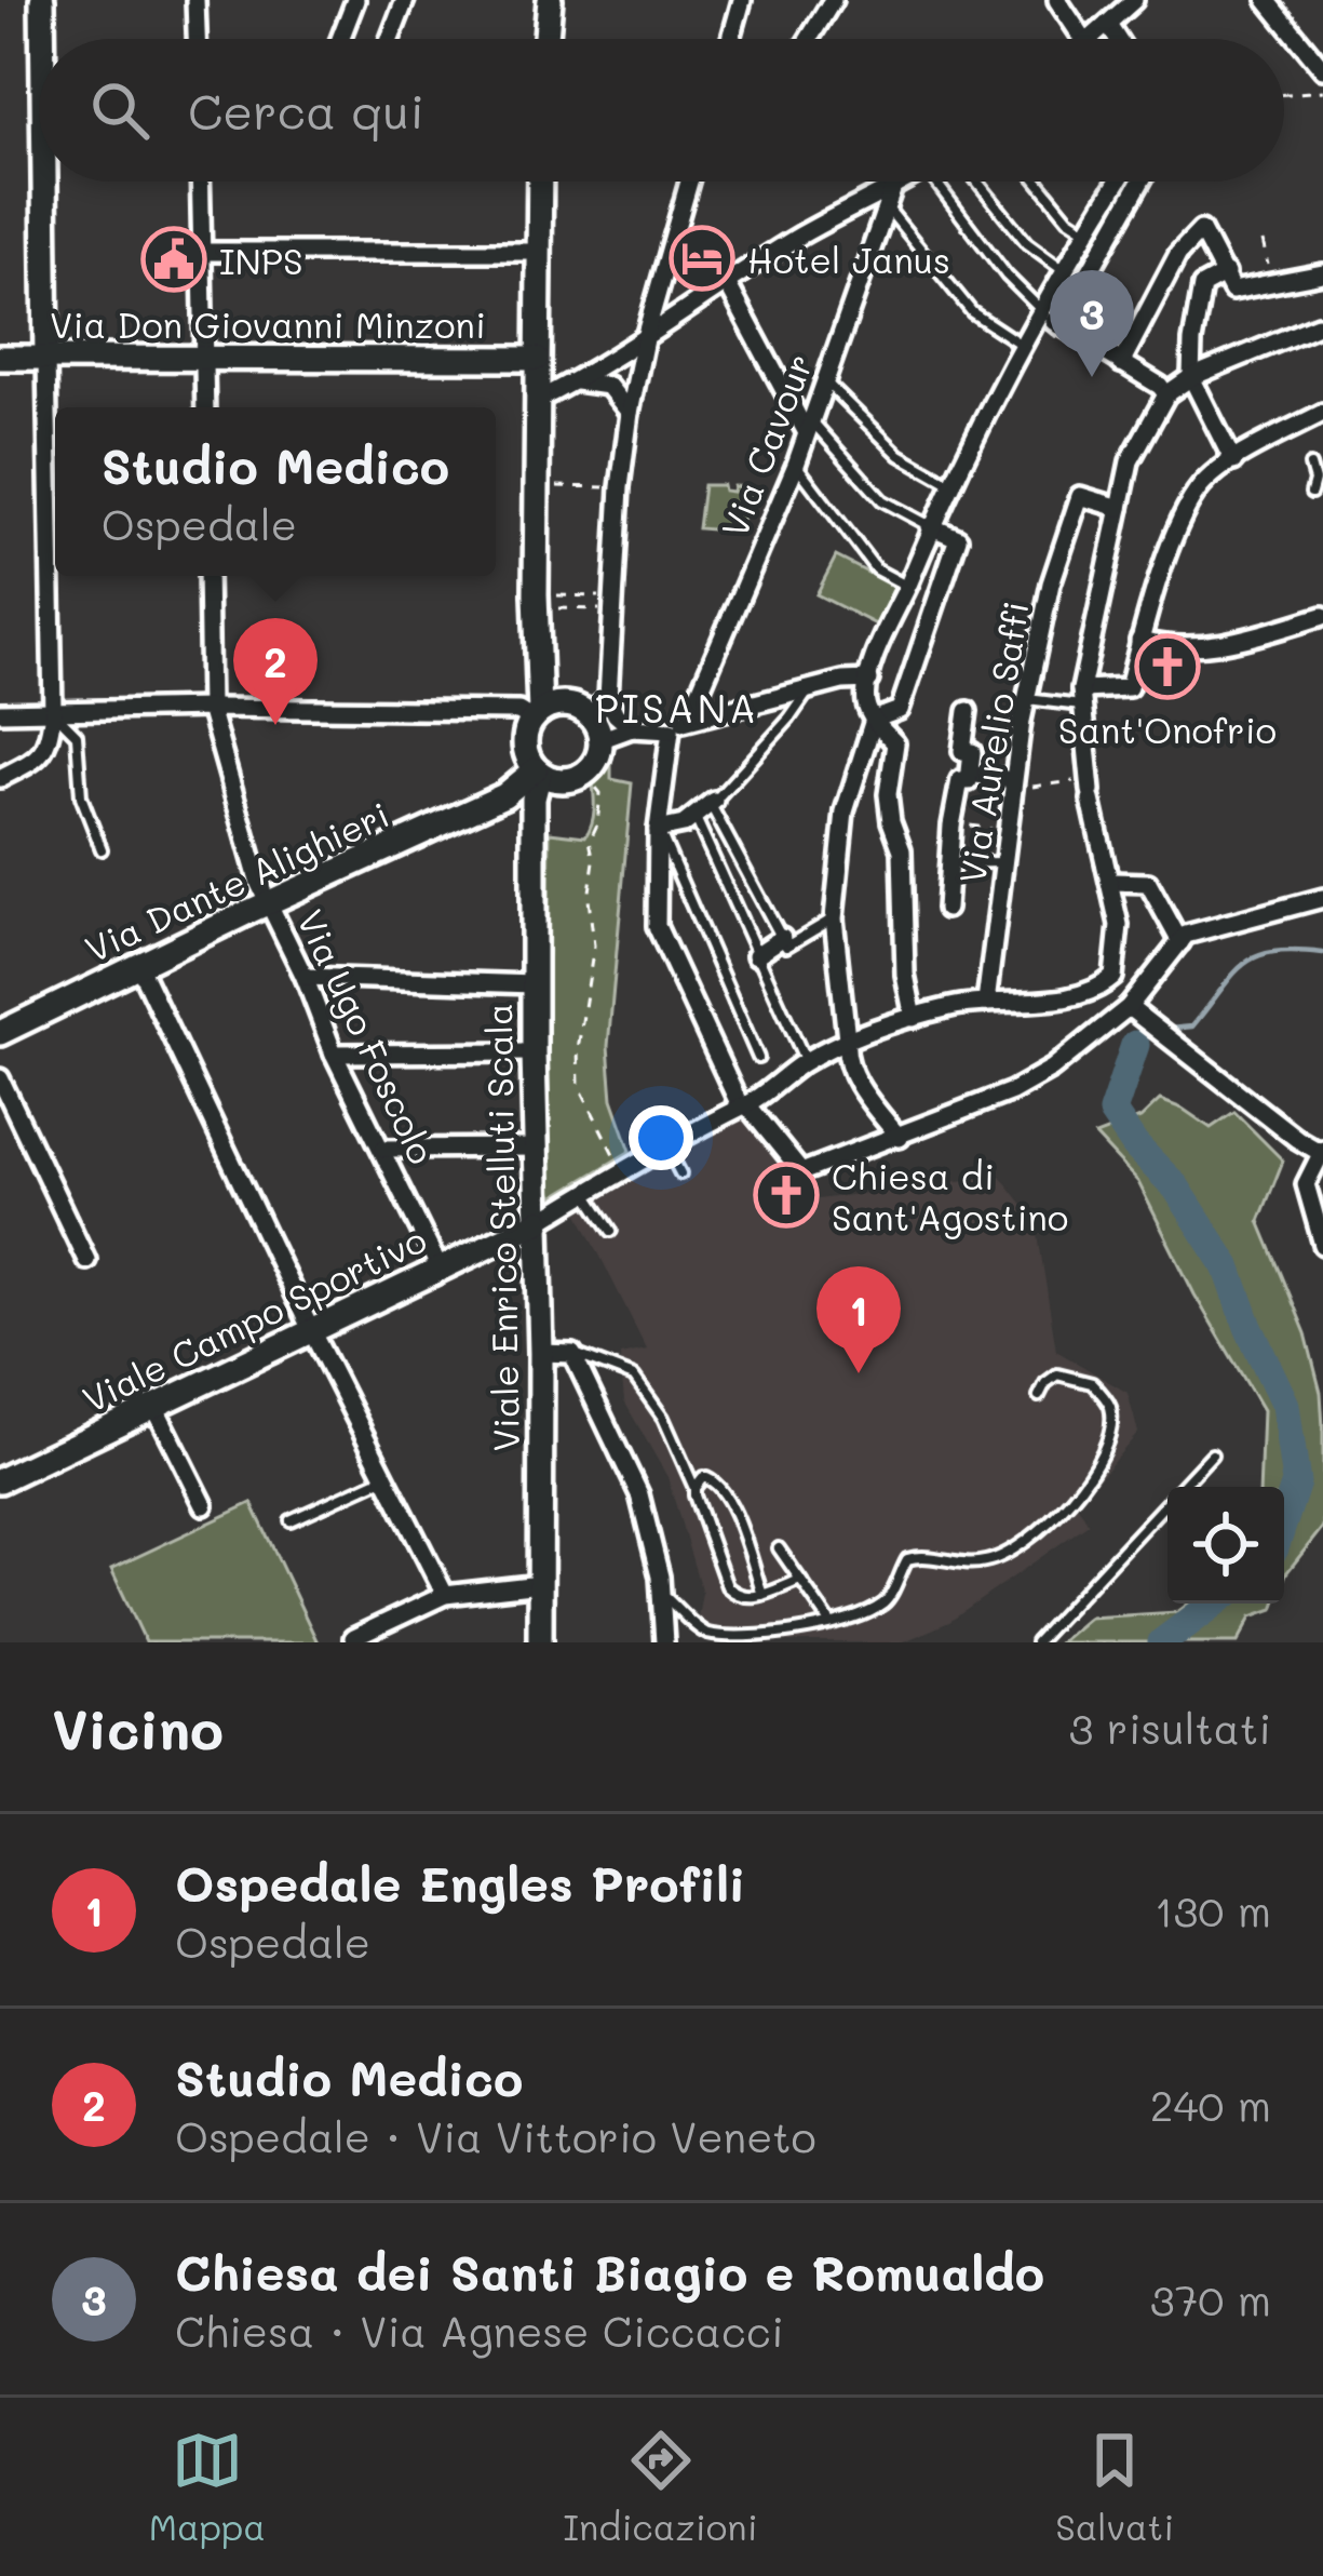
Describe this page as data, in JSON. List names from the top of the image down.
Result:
{
  "streets": {
    "street": [
      "Via Don Giovanni Minzoni",
      "Via Cavour",
      "Via Aurelio Saffi",
      "Via Dante Alighieri",
      "Via Ugo Foscolo",
      "Viale Enrico Stelluti Scala",
      "Viale Campo Sportivo"
    ]
  },
  "crossings": [
    ["Via Dante Alighieri", "Via Ugo Foscolo"],
    ["Via Dante Alighieri", "Viale Enrico Stelluti Scala"],
    ["Via Ugo Foscolo", "Viale Campo Sportivo"],
    ["Viale Enrico Stelluti Scala", "Viale Campo Sportivo"]
  ],
  "districts": ["PISANA"],
  "places": {
    "hotel": ["Hotel Janus"],
    "public building": ["INPS"],
    "church": ["Sant'Onofrio", "Chiesa di Sant'Agostino"]
  },
  "page": {
    "search": "Cerca qui",
    "pins": ["3", "2", "1"],
    "popup": ["Studio Medico", "Ospedale"],
    "heading": ["Vicino", "3 risultati"],
    "list": [
      {
        "mark": "1",
        "name": "Ospedale Engles Profili",
        "note": "Ospedale",
        "value": "130 m"
      },
      {
        "mark": "2",
        "name": "Studio Medico",
        "note": "Ospedale · Via Vittorio Veneto",
        "value": "240 m"
      },
      {
        "mark": "3",
        "name": "Chiesa dei Santi Biagio e Romualdo",
        "note": "Chiesa · Via Agnese Ciccacci",
        "value": "370 m"
      }
    ],
    "nav": ["Mappa", "Indicazioni", "Salvati"]
  }
}
